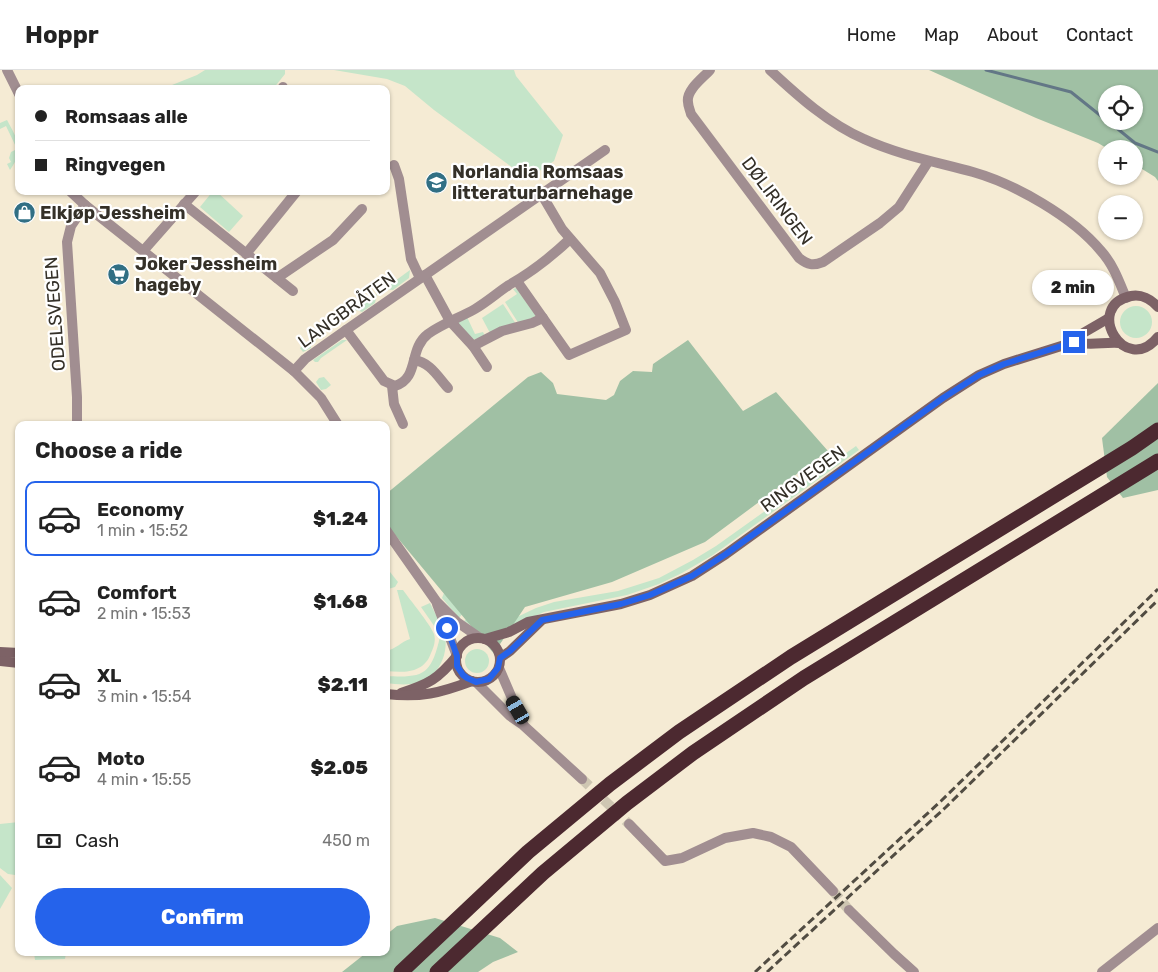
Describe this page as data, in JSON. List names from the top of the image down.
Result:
{
  "streets": {
    "main road": ["RINGVEGEN"],
    "street": ["DØLIRINGEN", "LANGBRÅTEN", "ODELSVEGEN"]
  },
  "places": {
    "school or university": ["Norlandia Romsaas litteraturbarnehage"],
    "shop": ["Elkjøp Jessheim"],
    "supermarket": ["Joker Jessheim hageby"]
  },
  "page": {
    "header": "Hoppr",
    "nav": [
      "Home",
      "Map",
      "About",
      "Contact"
    ],
    "map_buttons": ["+", "−"],
    "banner": ["Romsaas alle", "Ringvegen"],
    "bubble": "2 min",
    "heading": "Choose a ride",
    "list": [
      {
        "name": "Economy",
        "note": "1 min · 15:52",
        "value": "$1.24"
      },
      {
        "name": "Comfort",
        "note": "2 min · 15:53",
        "value": "$1.68"
      },
      {
        "name": "XL",
        "note": "3 min · 15:54",
        "value": "$2.11"
      },
      {
        "name": "Moto",
        "note": "4 min · 15:55",
        "value": "$2.05"
      }
    ],
    "pay": ["Cash", "450 m"],
    "buttons": "Confirm"
  }
}
